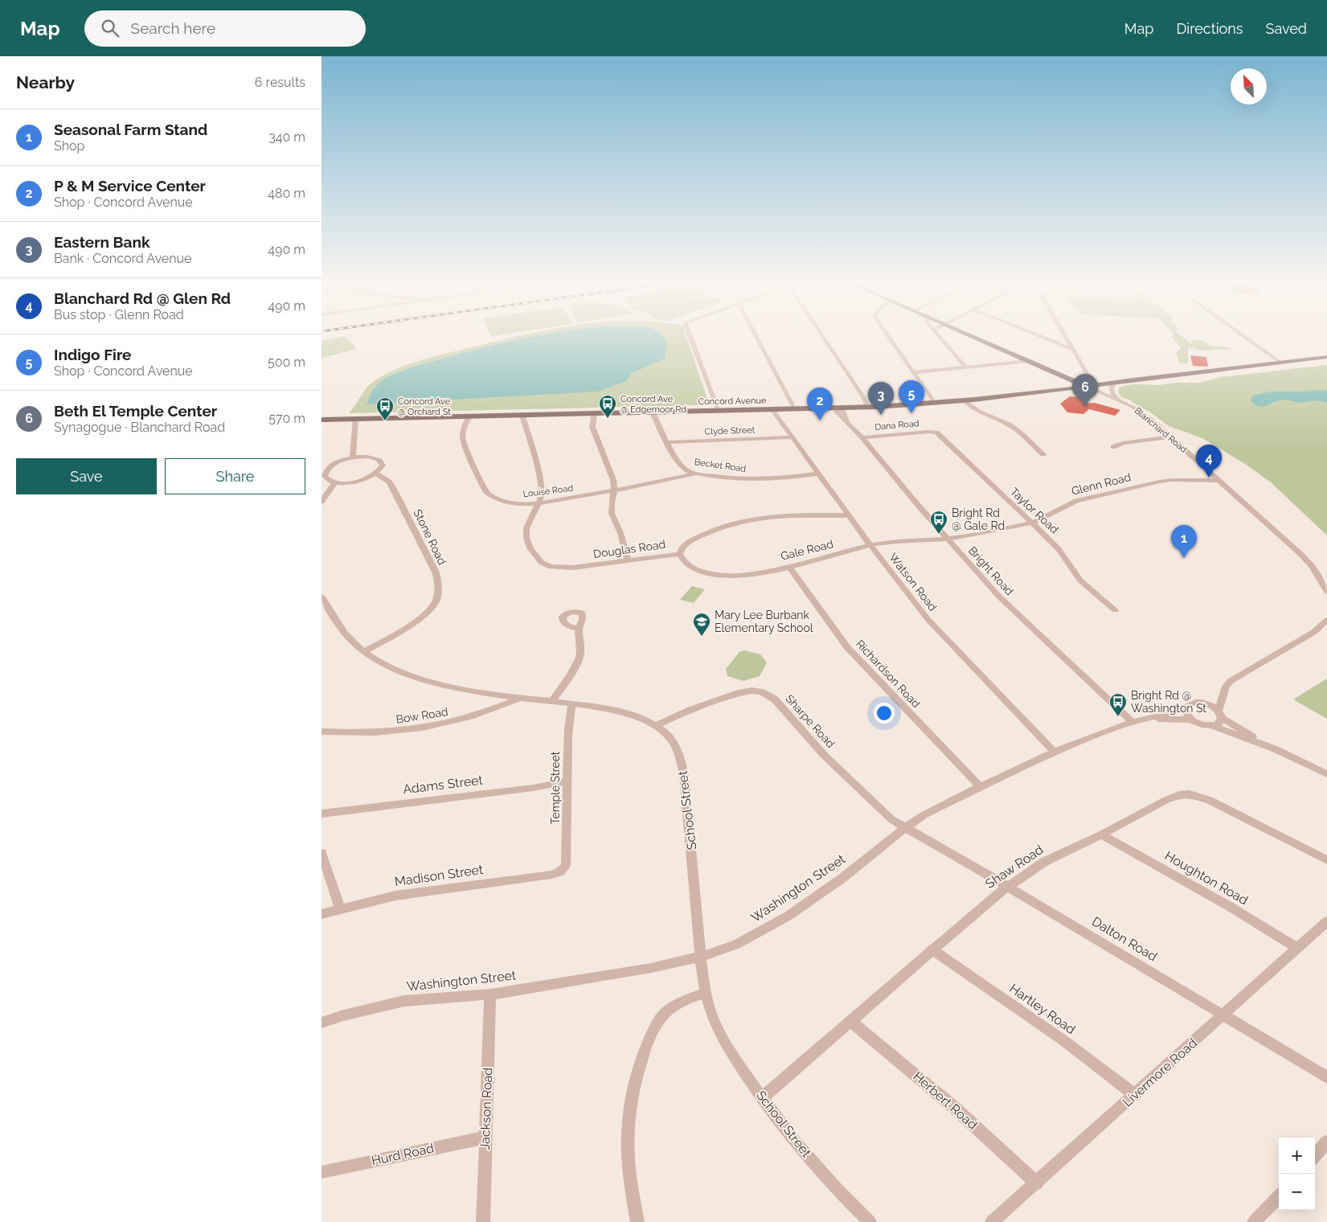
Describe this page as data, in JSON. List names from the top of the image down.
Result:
{
  "streets": {
    "main road": ["Concord Avenue", "Blanchard Road"],
    "street": [
      "Dana Road",
      "Clyde Street",
      "Becket Road",
      "Glenn Road",
      "Louise Road",
      "Taylor Road",
      "Stone Road",
      "Douglas Road",
      "Gale Road",
      "Bright Road",
      "Watson Road",
      "Richardson Road",
      "Bow Road",
      "Sharpe Road",
      "Adams Street",
      "Temple Street",
      "School Street",
      "Shaw Road",
      "Madison Street",
      "Houghton Road",
      "Washington Street",
      "Dalton Road",
      "Hartley Road",
      "Livermore Road",
      "Herbert Road",
      "Jackson Road",
      "Hurd Road"
    ]
  },
  "crossings": [
    ["Concord Avenue", "Blanchard Road"],
    ["Concord Avenue", "Becket Road"],
    ["Concord Avenue", "Louise Road"],
    ["Concord Avenue", "Bright Road"],
    ["Concord Avenue", "Watson Road"],
    ["Dana Road", "Taylor Road"],
    ["Dana Road", "Bright Road"],
    ["Blanchard Road", "Glenn Road"],
    ["Clyde Street", "Becket Road"],
    ["Clyde Street", "Watson Road"],
    ["Becket Road", "Louise Road"],
    ["Becket Road", "Watson Road"],
    ["Glenn Road", "Taylor Road"],
    ["Glenn Road", "Gale Road"],
    ["Glenn Road", "Bright Road"],
    ["Louise Road", "Douglas Road"],
    ["Stone Road", "School Street"],
    ["Douglas Road", "Gale Road"],
    ["Douglas Road", "Watson Road"],
    ["Gale Road", "Bright Road"],
    ["Gale Road", "Watson Road"],
    ["Gale Road", "Richardson Road"],
    ["Bright Road", "Washington Street"],
    ["Watson Road", "Washington Street"],
    ["Richardson Road", "Washington Street"],
    ["Bow Road", "School Street"],
    ["Sharpe Road", "School Street"],
    ["Sharpe Road", "Washington Street"],
    ["Sharpe Road", "Dalton Road"],
    ["Adams Street", "Temple Street"],
    ["Temple Street", "School Street"],
    ["Temple Street", "Madison Street"],
    ["School Street", "Shaw Road"],
    ["School Street", "Washington Street"],
    ["Shaw Road", "Houghton Road"],
    ["Shaw Road", "Dalton Road"],
    ["Shaw Road", "Hartley Road"],
    ["Shaw Road", "Herbert Road"],
    ["Houghton Road", "Livermore Road"],
    ["Washington Street", "Dalton Road"],
    ["Washington Street", "Jackson Road"],
    ["Dalton Road", "Livermore Road"],
    ["Hartley Road", "Livermore Road"],
    ["Livermore Road", "Herbert Road"],
    ["Jackson Road", "Hurd Road"]
  ],
  "places": {
    "bus stop": [
      "Concord Ave @ Edgemoor Rd",
      "Concord Ave @ Orchard St",
      "Bright Rd @ Gale Rd",
      "Bright Rd @ Washington St"
    ],
    "school or university": ["Mary Lee Burbank Elementary School"]
  },
  "north": "top left",
  "page": {
    "header": "Map",
    "search": "Search here",
    "nav": ["Map", "Directions", "Saved"],
    "heading": ["Nearby", "6 results"],
    "list": [
      {
        "mark": "1",
        "name": "Seasonal Farm Stand",
        "note": "Shop",
        "value": "340 m"
      },
      {
        "mark": "2",
        "name": "P & M Service Center",
        "note": "Shop · Concord Avenue",
        "value": "480 m"
      },
      {
        "mark": "3",
        "name": "Eastern Bank",
        "note": "Bank · Concord Avenue",
        "value": "490 m"
      },
      {
        "mark": "4",
        "name": "Blanchard Rd @ Glen Rd",
        "note": "Bus stop · Glenn Road",
        "value": "490 m"
      },
      {
        "mark": "5",
        "name": "Indigo Fire",
        "note": "Shop · Concord Avenue",
        "value": "500 m"
      },
      {
        "mark": "6",
        "name": "Beth El Temple Center",
        "note": "Synagogue · Blanchard Road",
        "value": "570 m"
      }
    ],
    "pins": [
      "6",
      "5",
      "3",
      "2",
      "4",
      "1"
    ],
    "buttons": ["Save", "Share"],
    "map_buttons": ["+", "−"]
  }
}
